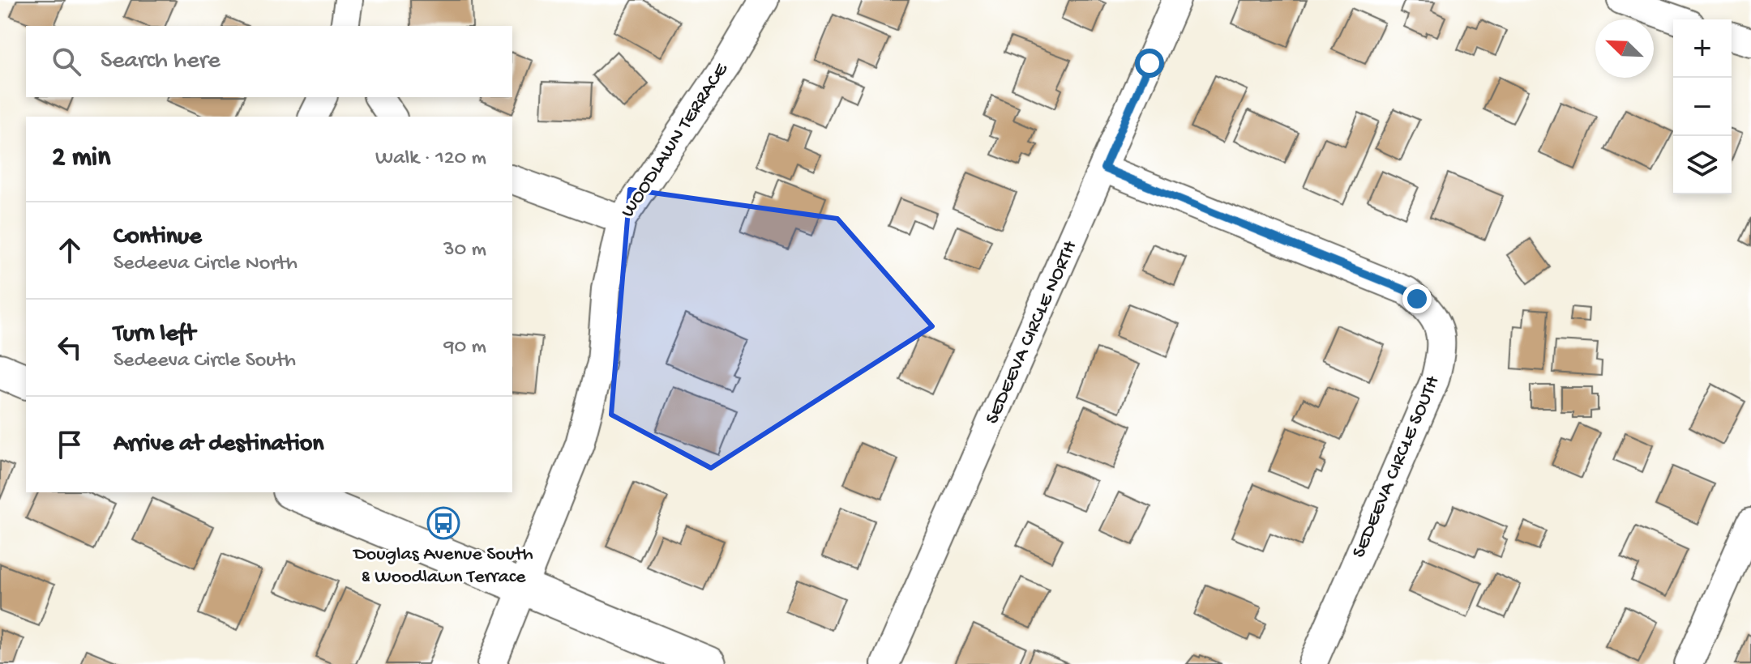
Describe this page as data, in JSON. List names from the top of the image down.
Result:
{
  "streets": {
    "street": ["WOODLAWN TERRACE", "SEDEEVA CIRCLE NORTH", "SEDEEVA CIRCLE SOUTH"]
  },
  "crossings": [
    ["SEDEEVA CIRCLE NORTH", "SEDEEVA CIRCLE SOUTH"]
  ],
  "places": {
    "bus stop": ["Douglas Avenue South & Woodlawn Terrace"]
  },
  "north": "top left",
  "page": {
    "map_buttons": ["+", "−"],
    "search": "Search here",
    "heading": ["2 min", "Walk · 120 m"],
    "list": [
      ["Continue", "Sedeeva Circle North", "30 m"],
      ["Turn left", "Sedeeva Circle South", "90 m"],
      "Arrive at destination"
    ]
  }
}
